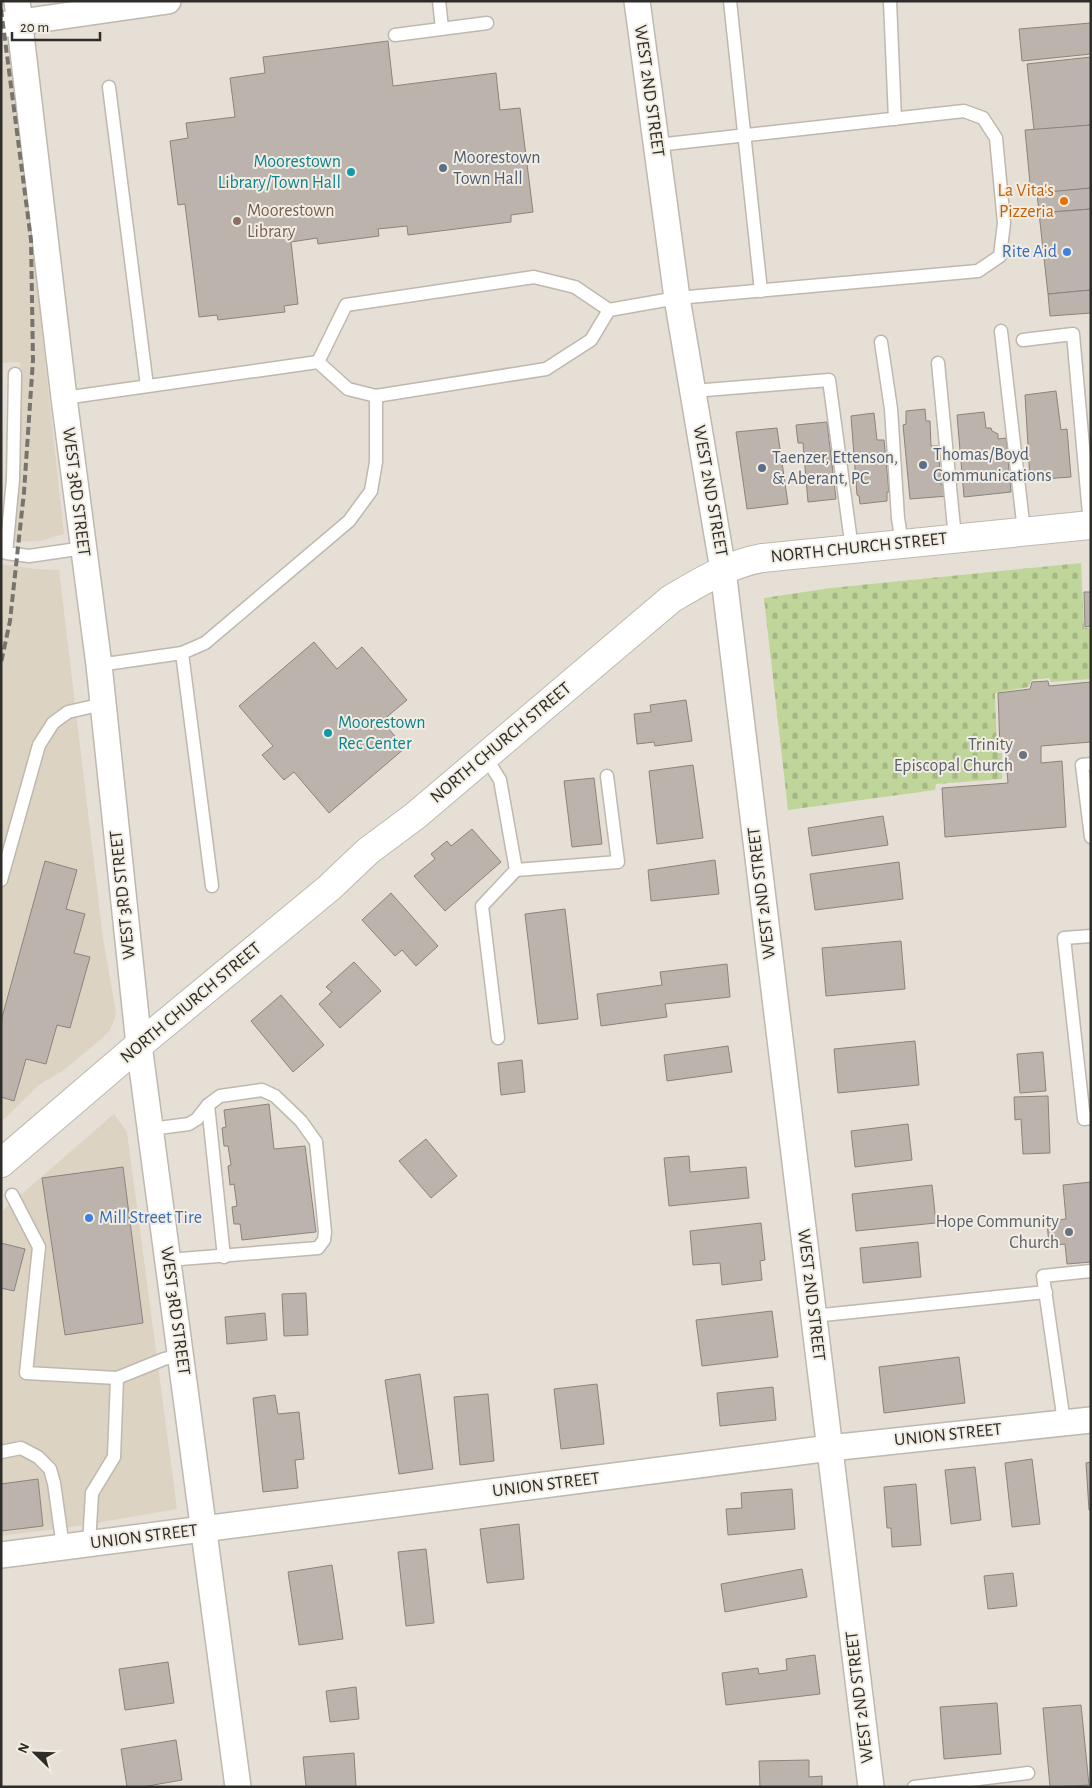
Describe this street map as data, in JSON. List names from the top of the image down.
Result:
{
  "streets": {
    "main road": ["NORTH CHURCH STREET"],
    "street": ["WEST 2ND STREET", "WEST 3RD STREET", "UNION STREET"]
  },
  "crossings": [
    ["WEST 2ND STREET", "NORTH CHURCH STREET"],
    ["WEST 2ND STREET", "UNION STREET"],
    ["WEST 3RD STREET", "NORTH CHURCH STREET"],
    ["WEST 3RD STREET", "UNION STREET"]
  ],
  "places": [
    "Moorestown Town Hall",
    "Moorestown Library/Town Hall",
    "La Vita's Pizzeria",
    "Moorestown Library",
    "Rite Aid",
    "Thomas/Boyd Communications",
    "Taenzer, Ettenson, & Aberant, PC",
    "Moorestown Rec Center",
    "Trinity Episcopal Church",
    "Mill Street Tire",
    "Hope Community Church"
  ],
  "scale_bar": "20 m",
  "north": "top left"
}
